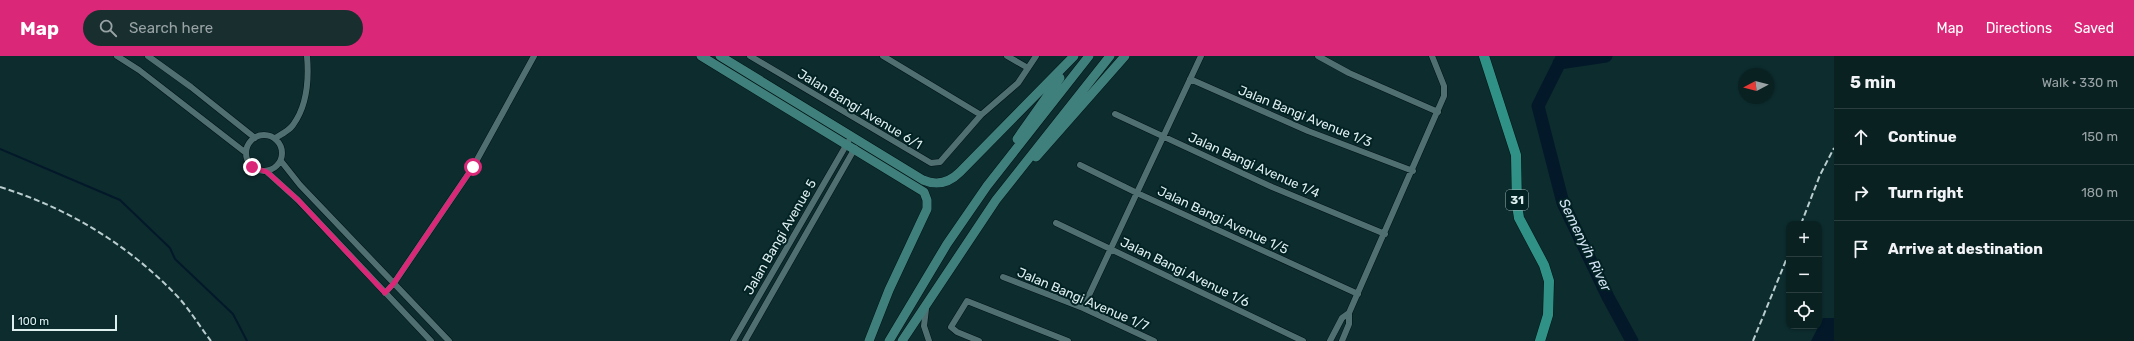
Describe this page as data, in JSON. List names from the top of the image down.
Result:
{
  "streets": {
    "main road": ["31"],
    "street": [
      "Jalan Bangi Avenue 6/1",
      "Jalan Bangi Avenue 1/3",
      "Jalan Bangi Avenue 1/4",
      "Jalan Bangi Avenue 1/5",
      "Jalan Bangi Avenue 5",
      "Jalan Bangi Avenue 1/6",
      "Jalan Bangi Avenue 1/7"
    ]
  },
  "water": ["Semenyih River"],
  "scale_bar": "100 m",
  "north": "left",
  "page": {
    "header": "Map",
    "search": "Search here",
    "nav": ["Map", "Directions", "Saved"],
    "heading": ["5 min", "Walk · 330 m"],
    "list": [
      ["Continue", "150 m"],
      ["Turn right", "180 m"],
      "Arrive at destination"
    ],
    "map_buttons": ["+", "−"],
    "scale": "100 m"
  }
}
